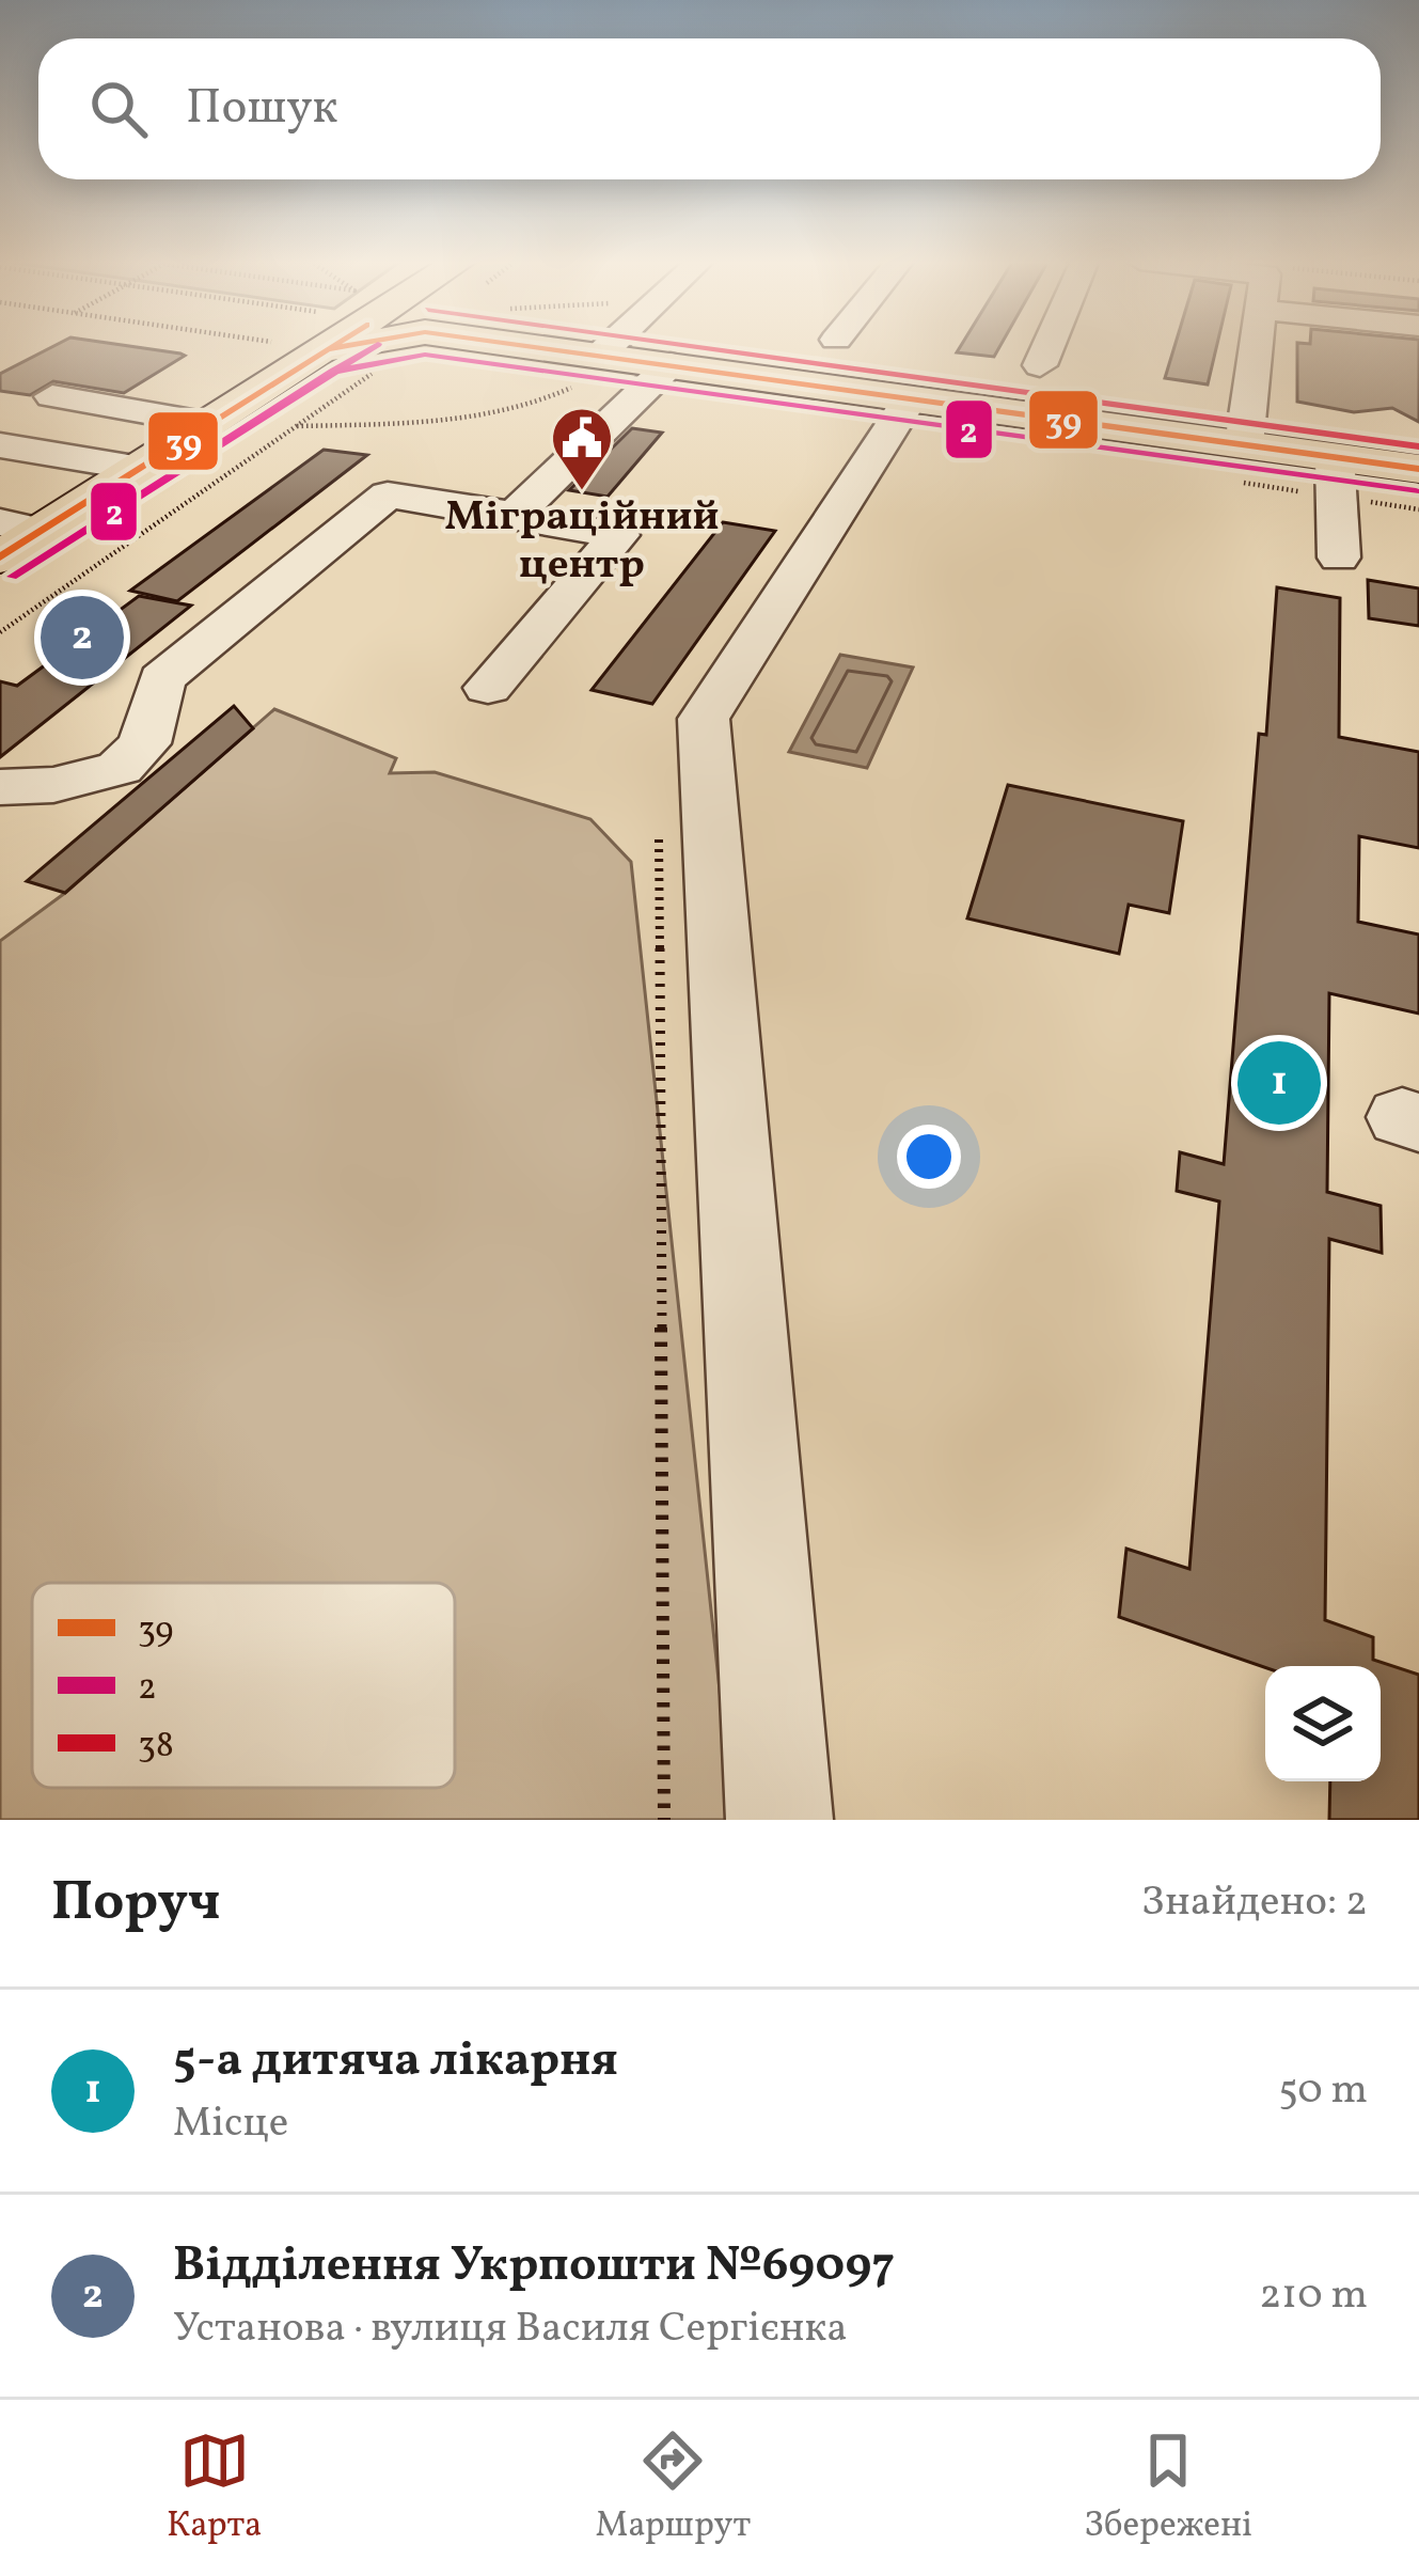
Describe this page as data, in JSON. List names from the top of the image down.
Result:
{
  "places": {
    "public building": ["Міграційний центр"]
  },
  "lines": ["transit line 39", "transit line 2", "transit line 38"],
  "legend": ["39", "2", "38"],
  "page": {
    "search": "Пошук",
    "pins": ["2", "1"],
    "heading": ["Поруч", "Знайдено: 2"],
    "list": [
      {
        "mark": "1",
        "name": "5-а дитяча лікарня",
        "note": "Місце",
        "value": "50 m"
      },
      {
        "mark": "2",
        "name": "Відділення Укрпошти №69097",
        "note": "Установа · вулиця Василя Сергієнка",
        "value": "210 m"
      }
    ],
    "nav": ["Карта", "Маршрут", "Збережені"]
  }
}
